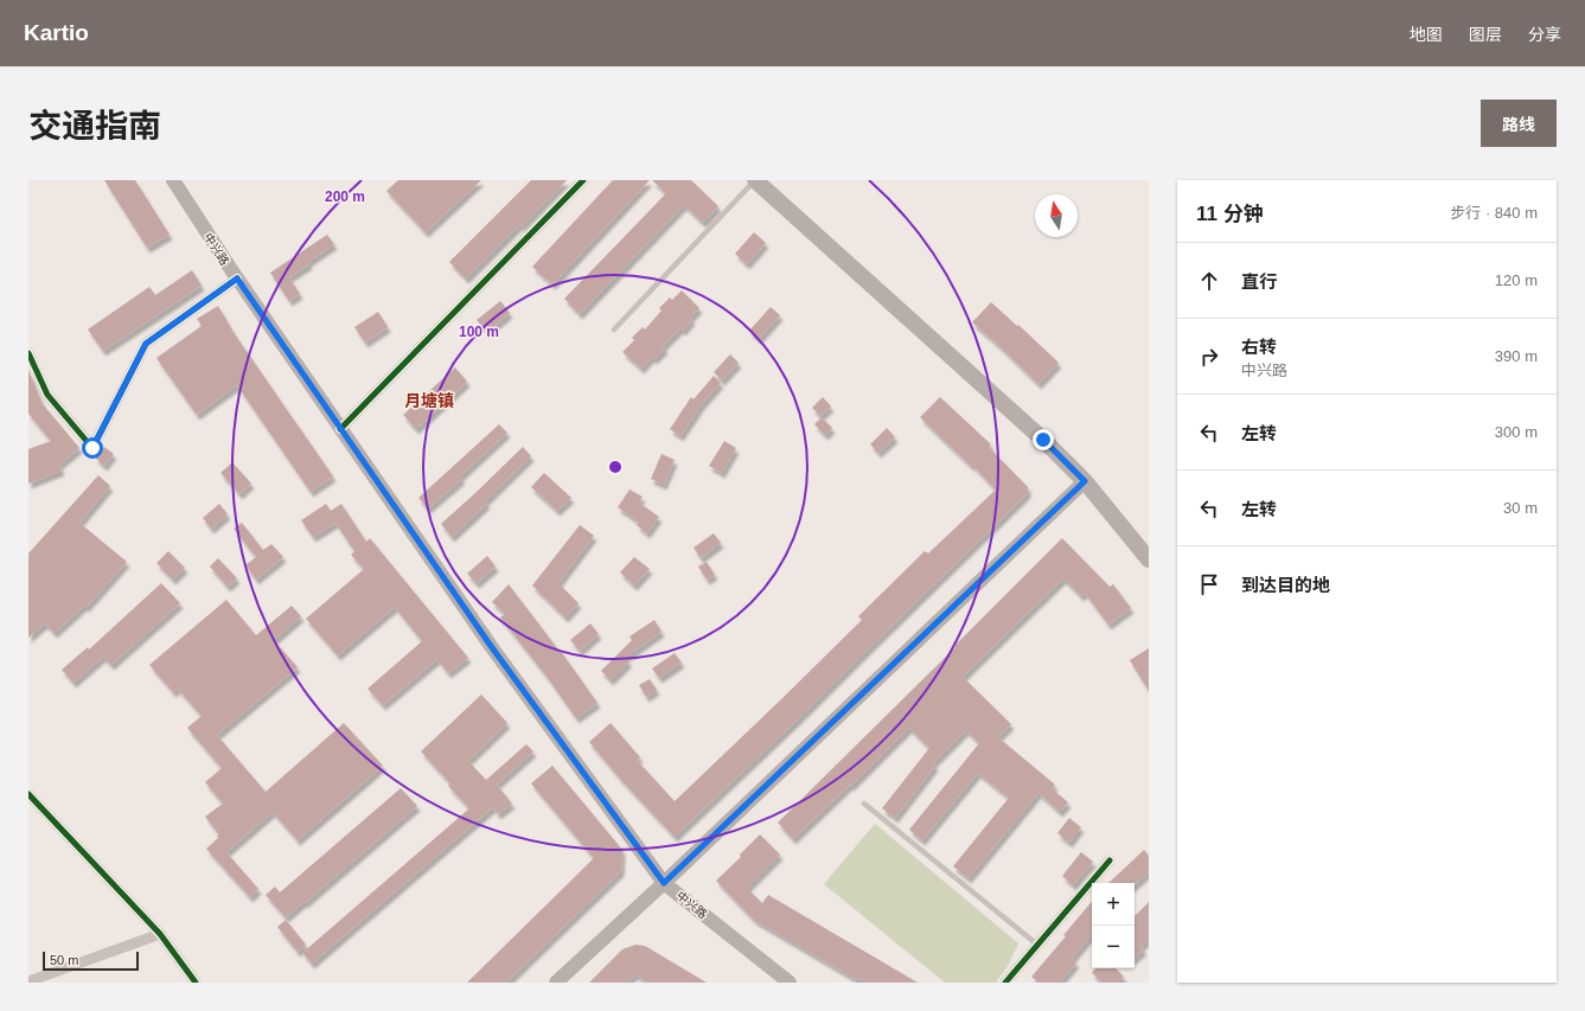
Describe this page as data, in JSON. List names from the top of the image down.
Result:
{
  "streets": {
    "main road": ["中兴路"]
  },
  "districts": ["月塘镇"],
  "scale_bar": "50 m",
  "north": "top",
  "page": {
    "header": "Kartio",
    "nav": ["地图", "图层", "分享"],
    "title": "交通指南",
    "buttons": "路线",
    "heading": ["11 分钟", "步行 · 840 m"],
    "list": [
      ["直行", "120 m"],
      ["右转", "中兴路", "390 m"],
      ["左转", "300 m"],
      ["左转", "30 m"],
      "到达目的地"
    ],
    "map_buttons": ["+", "−"],
    "scale": "50 m"
  },
  "rings": ["200 m", "100 m"]
}
